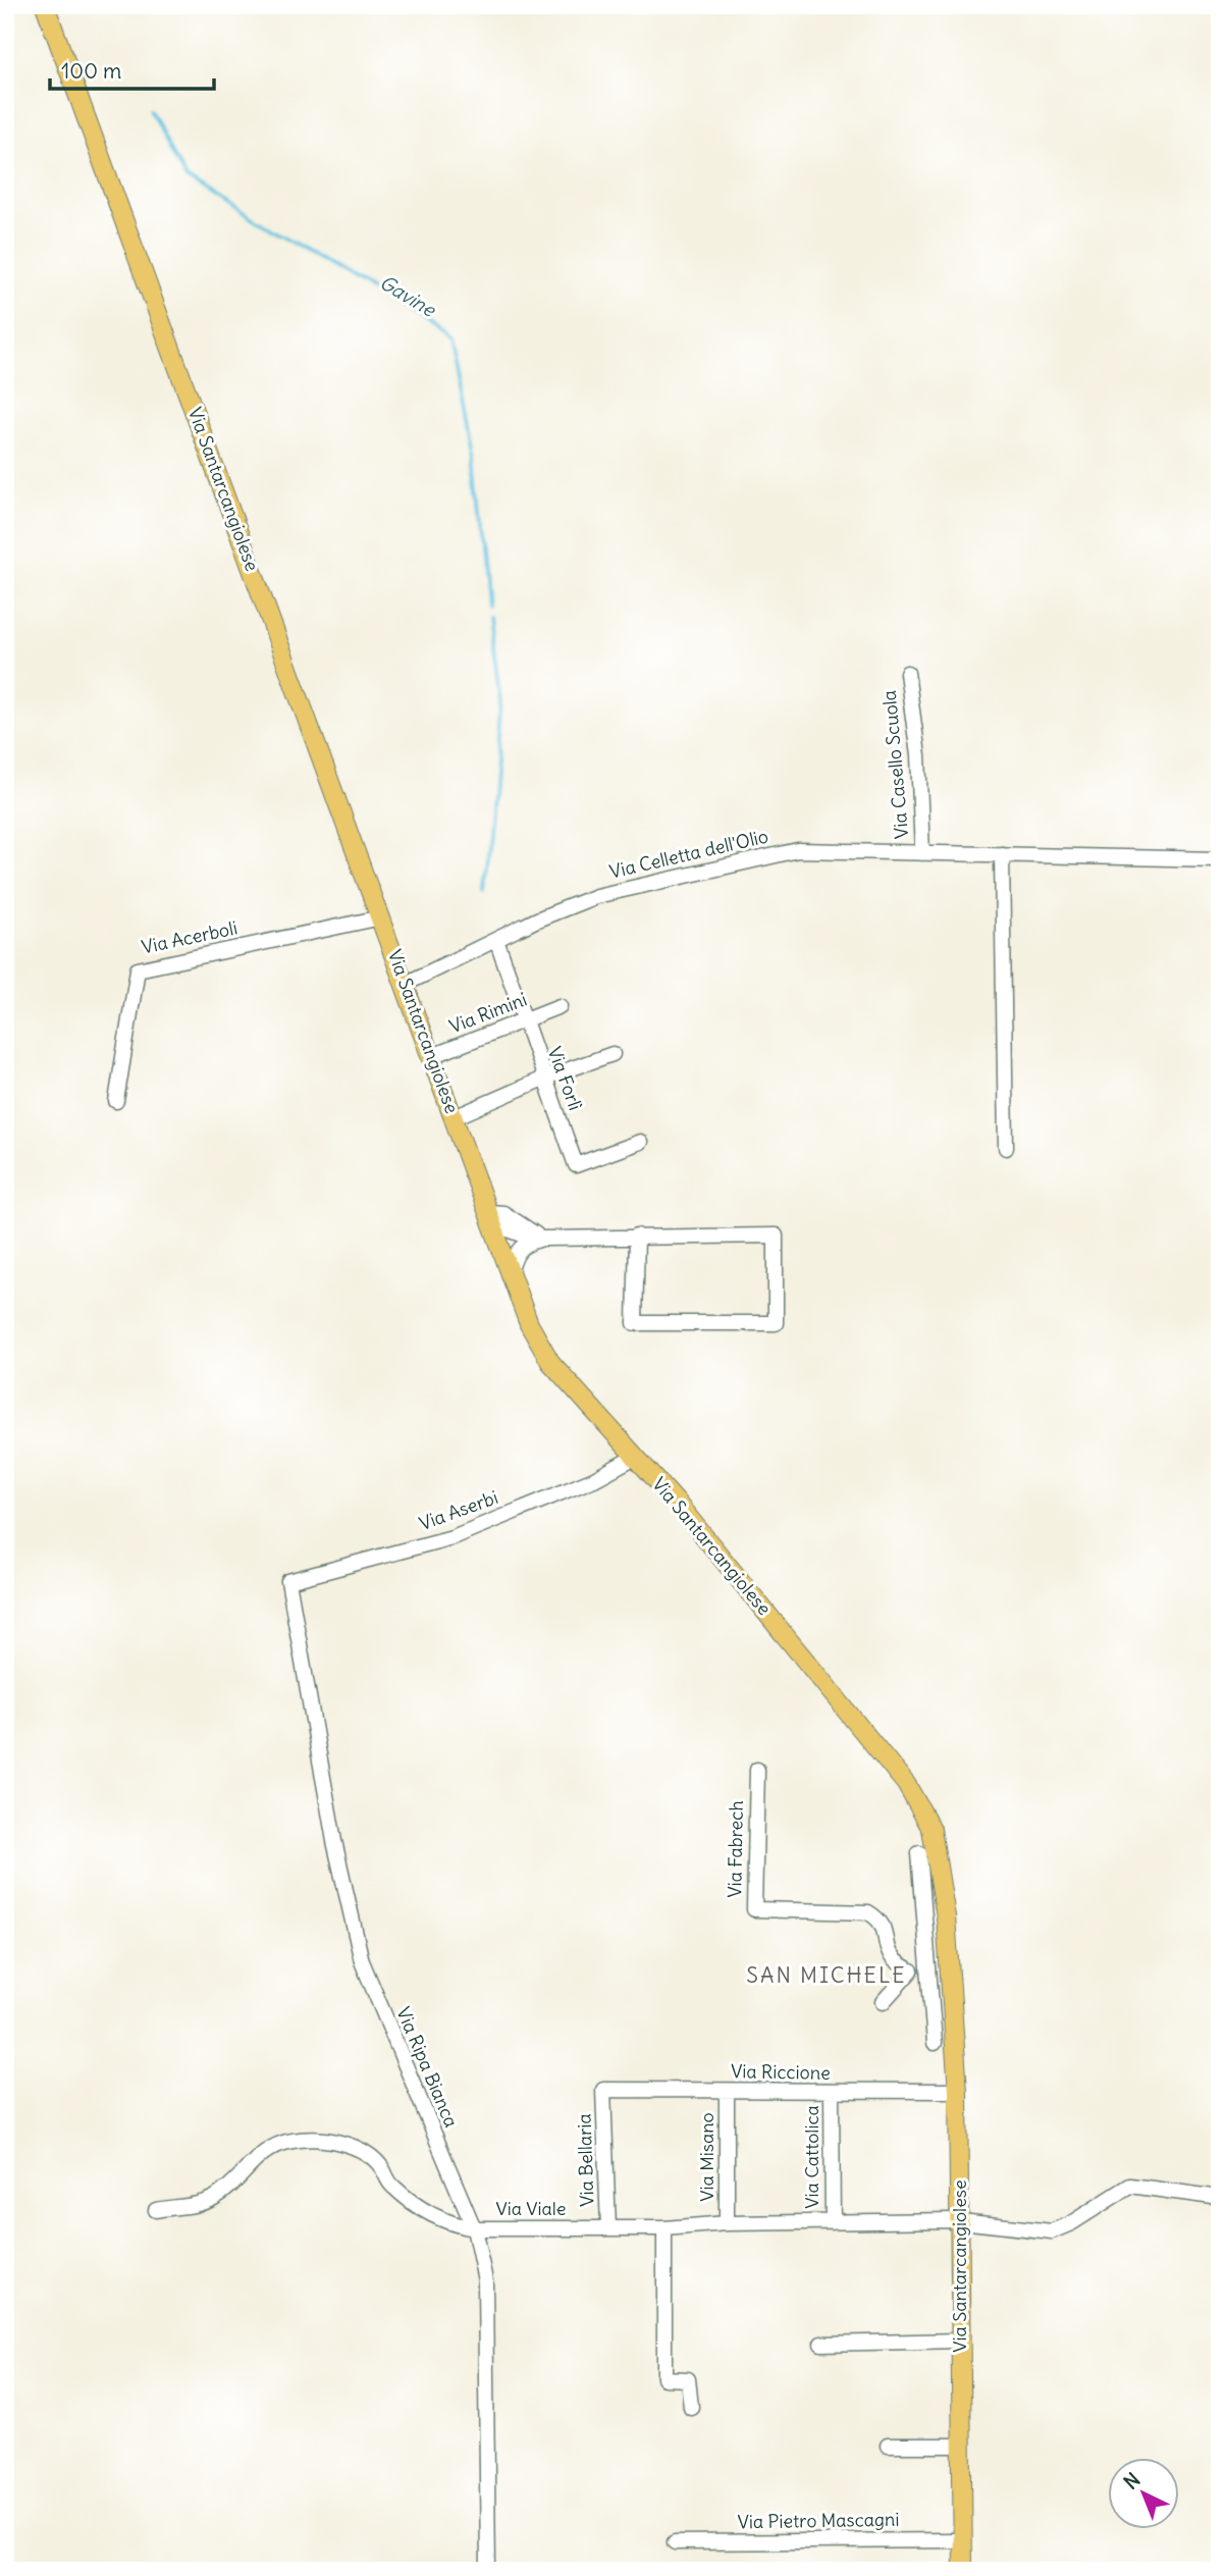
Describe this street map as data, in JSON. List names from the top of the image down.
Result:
{
  "streets": {
    "main road": ["Via Santarcangiolese"],
    "street": [
      "Via Casello Scuola",
      "Via Celletta dell'Olio",
      "Via Acerboli",
      "Via Rimini",
      "Via Forlì",
      "Via Aserbi",
      "Via Fabrech",
      "Via Ripa Bianca",
      "Via Riccione",
      "Via Misano",
      "Via Cattolica",
      "Via Bellaria",
      "Via Viale",
      "Via Pietro Mascagni"
    ]
  },
  "crossings": [
    ["Via Santarcangiolese", "Via Celletta dell'Olio"],
    ["Via Santarcangiolese", "Via Acerboli"],
    ["Via Santarcangiolese", "Via Rimini"],
    ["Via Santarcangiolese", "Via Aserbi"],
    ["Via Santarcangiolese", "Via Riccione"],
    ["Via Santarcangiolese", "Via Viale"],
    ["Via Santarcangiolese", "Via Pietro Mascagni"],
    ["Via Casello Scuola", "Via Celletta dell'Olio"],
    ["Via Celletta dell'Olio", "Via Forlì"],
    ["Via Rimini", "Via Forlì"],
    ["Via Aserbi", "Via Ripa Bianca"],
    ["Via Ripa Bianca", "Via Viale"],
    ["Via Riccione", "Via Misano"],
    ["Via Riccione", "Via Cattolica"],
    ["Via Riccione", "Via Bellaria"],
    ["Via Misano", "Via Viale"],
    ["Via Cattolica", "Via Viale"],
    ["Via Bellaria", "Via Viale"]
  ],
  "districts": ["SAN MICHELE"],
  "water": ["Gavine"],
  "scale_bar": "100 m",
  "north": "top left"
}
